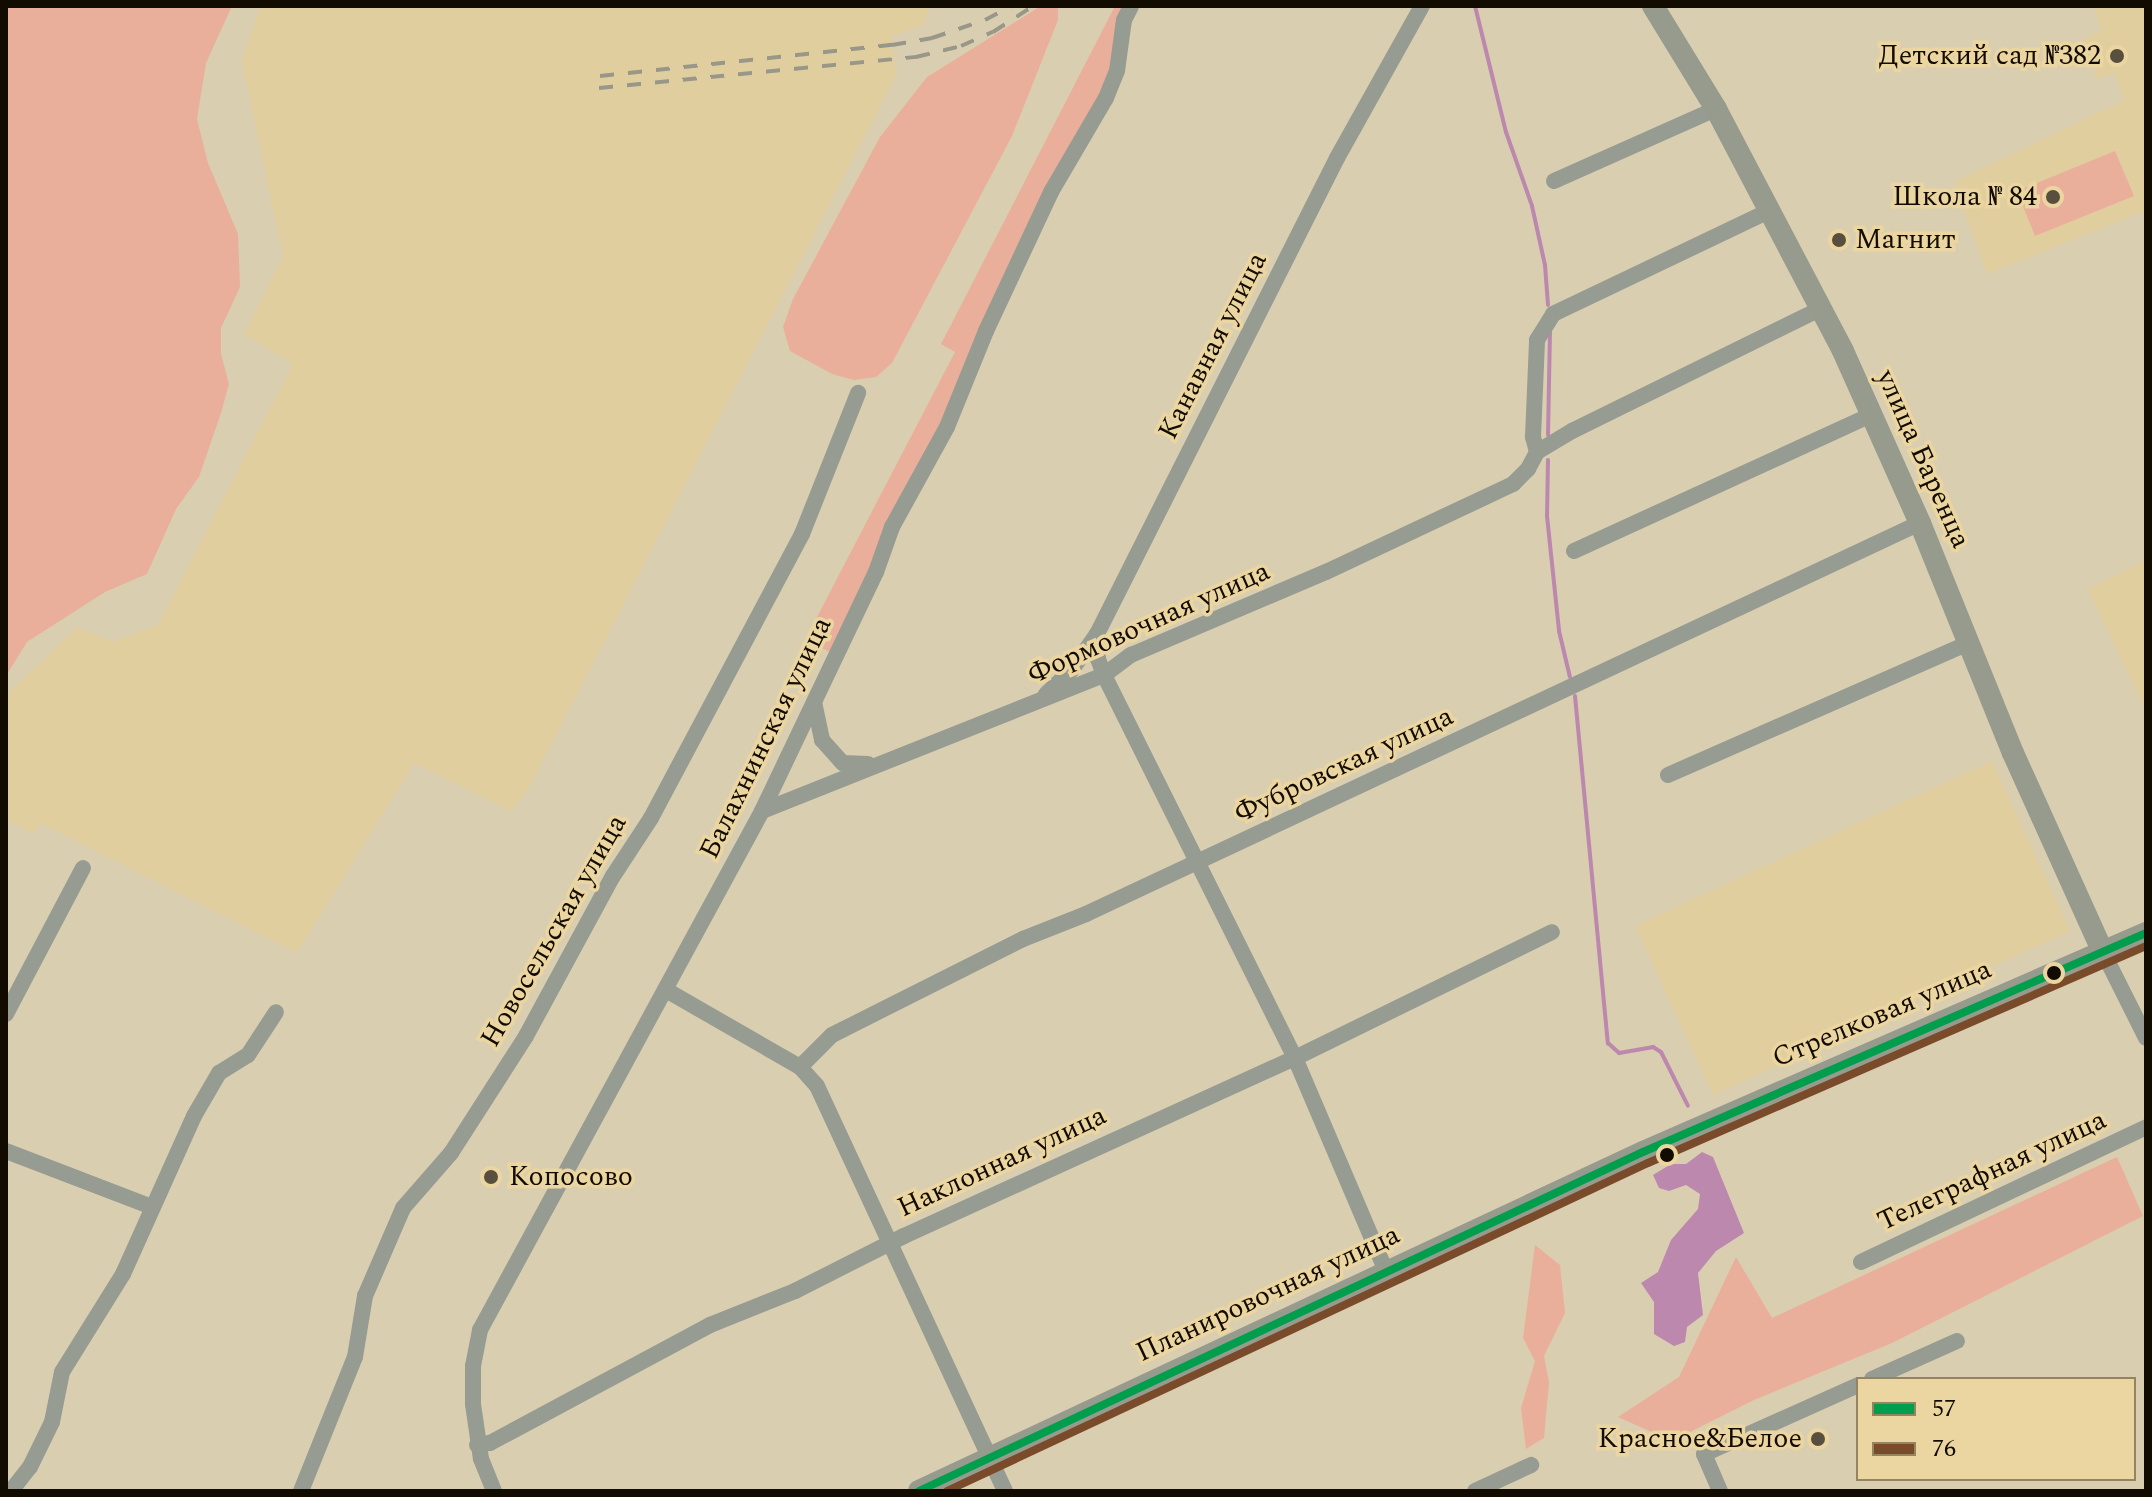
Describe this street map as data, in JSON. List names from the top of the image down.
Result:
{
  "streets": {
    "main road": ["улица Баренца", "Стрелковая улица", "Планировочная улица"],
    "street": [
      "Канавная улица",
      "Формовочная улица",
      "Балахнинская улица",
      "Фубровская улица",
      "Новосельская улица",
      "Наклонная улица",
      "Телеграфная улица"
    ]
  },
  "crossings": [
    ["Канавная улица", "Формовочная улица"],
    ["улица Баренца", "Формовочная улица"],
    ["улица Баренца", "Фубровская улица"],
    ["улица Баренца", "Стрелковая улица"],
    ["Формовочная улица", "Балахнинская улица"],
    ["Балахнинская улица", "Наклонная улица"],
    ["Стрелковая улица", "Планировочная улица"]
  ],
  "places": [
    "Детский сад №382",
    "Школа № 84",
    "Магнит",
    "Копосово",
    "Красное&Белое"
  ],
  "lines": ["transit line 57", "transit line 76"],
  "legend": ["57", "76"]
}
